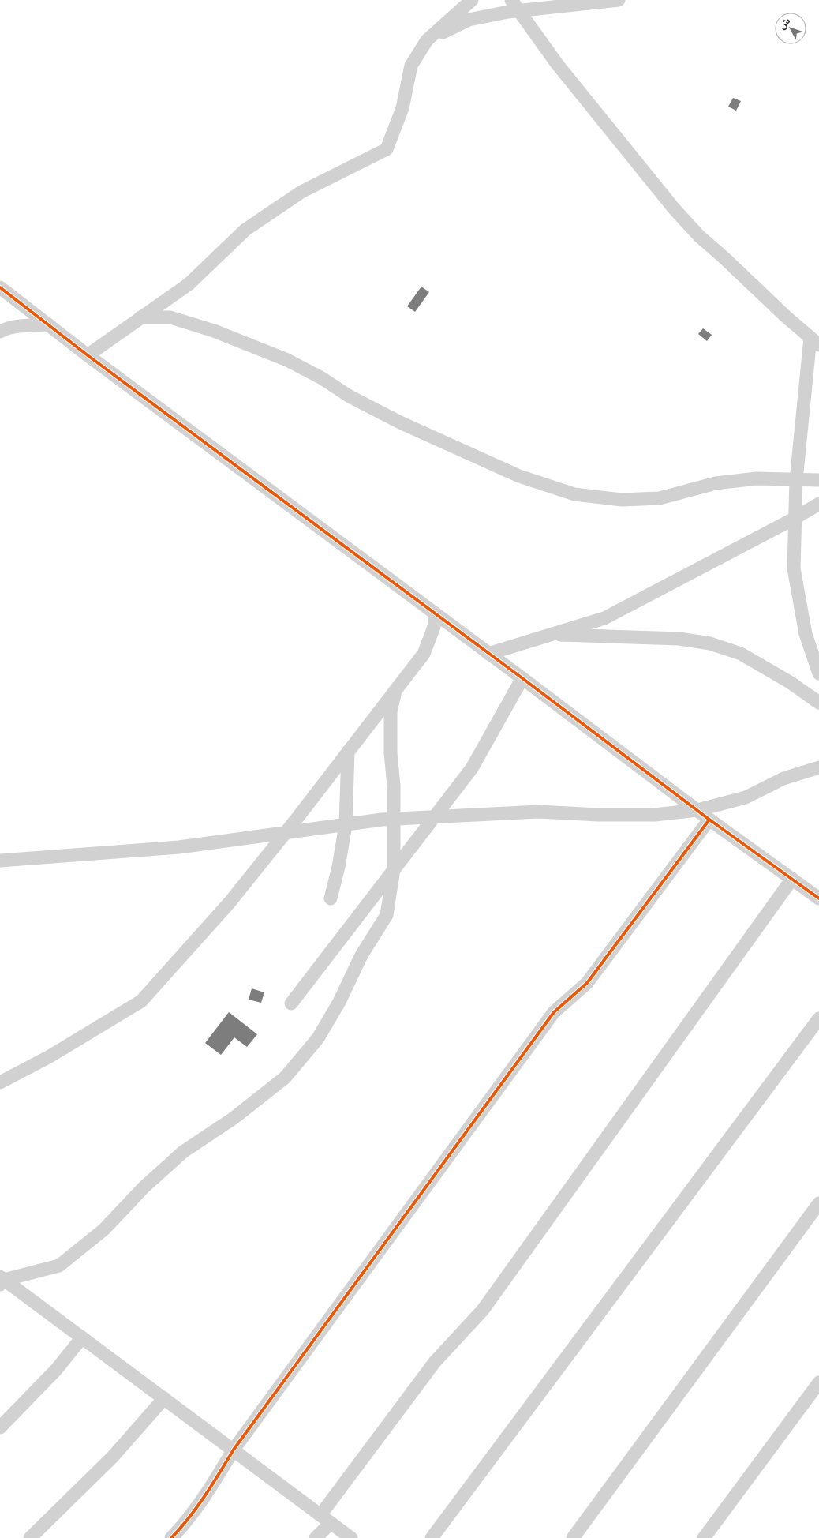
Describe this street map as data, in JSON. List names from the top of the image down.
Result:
{
  "north": "top left"
}
